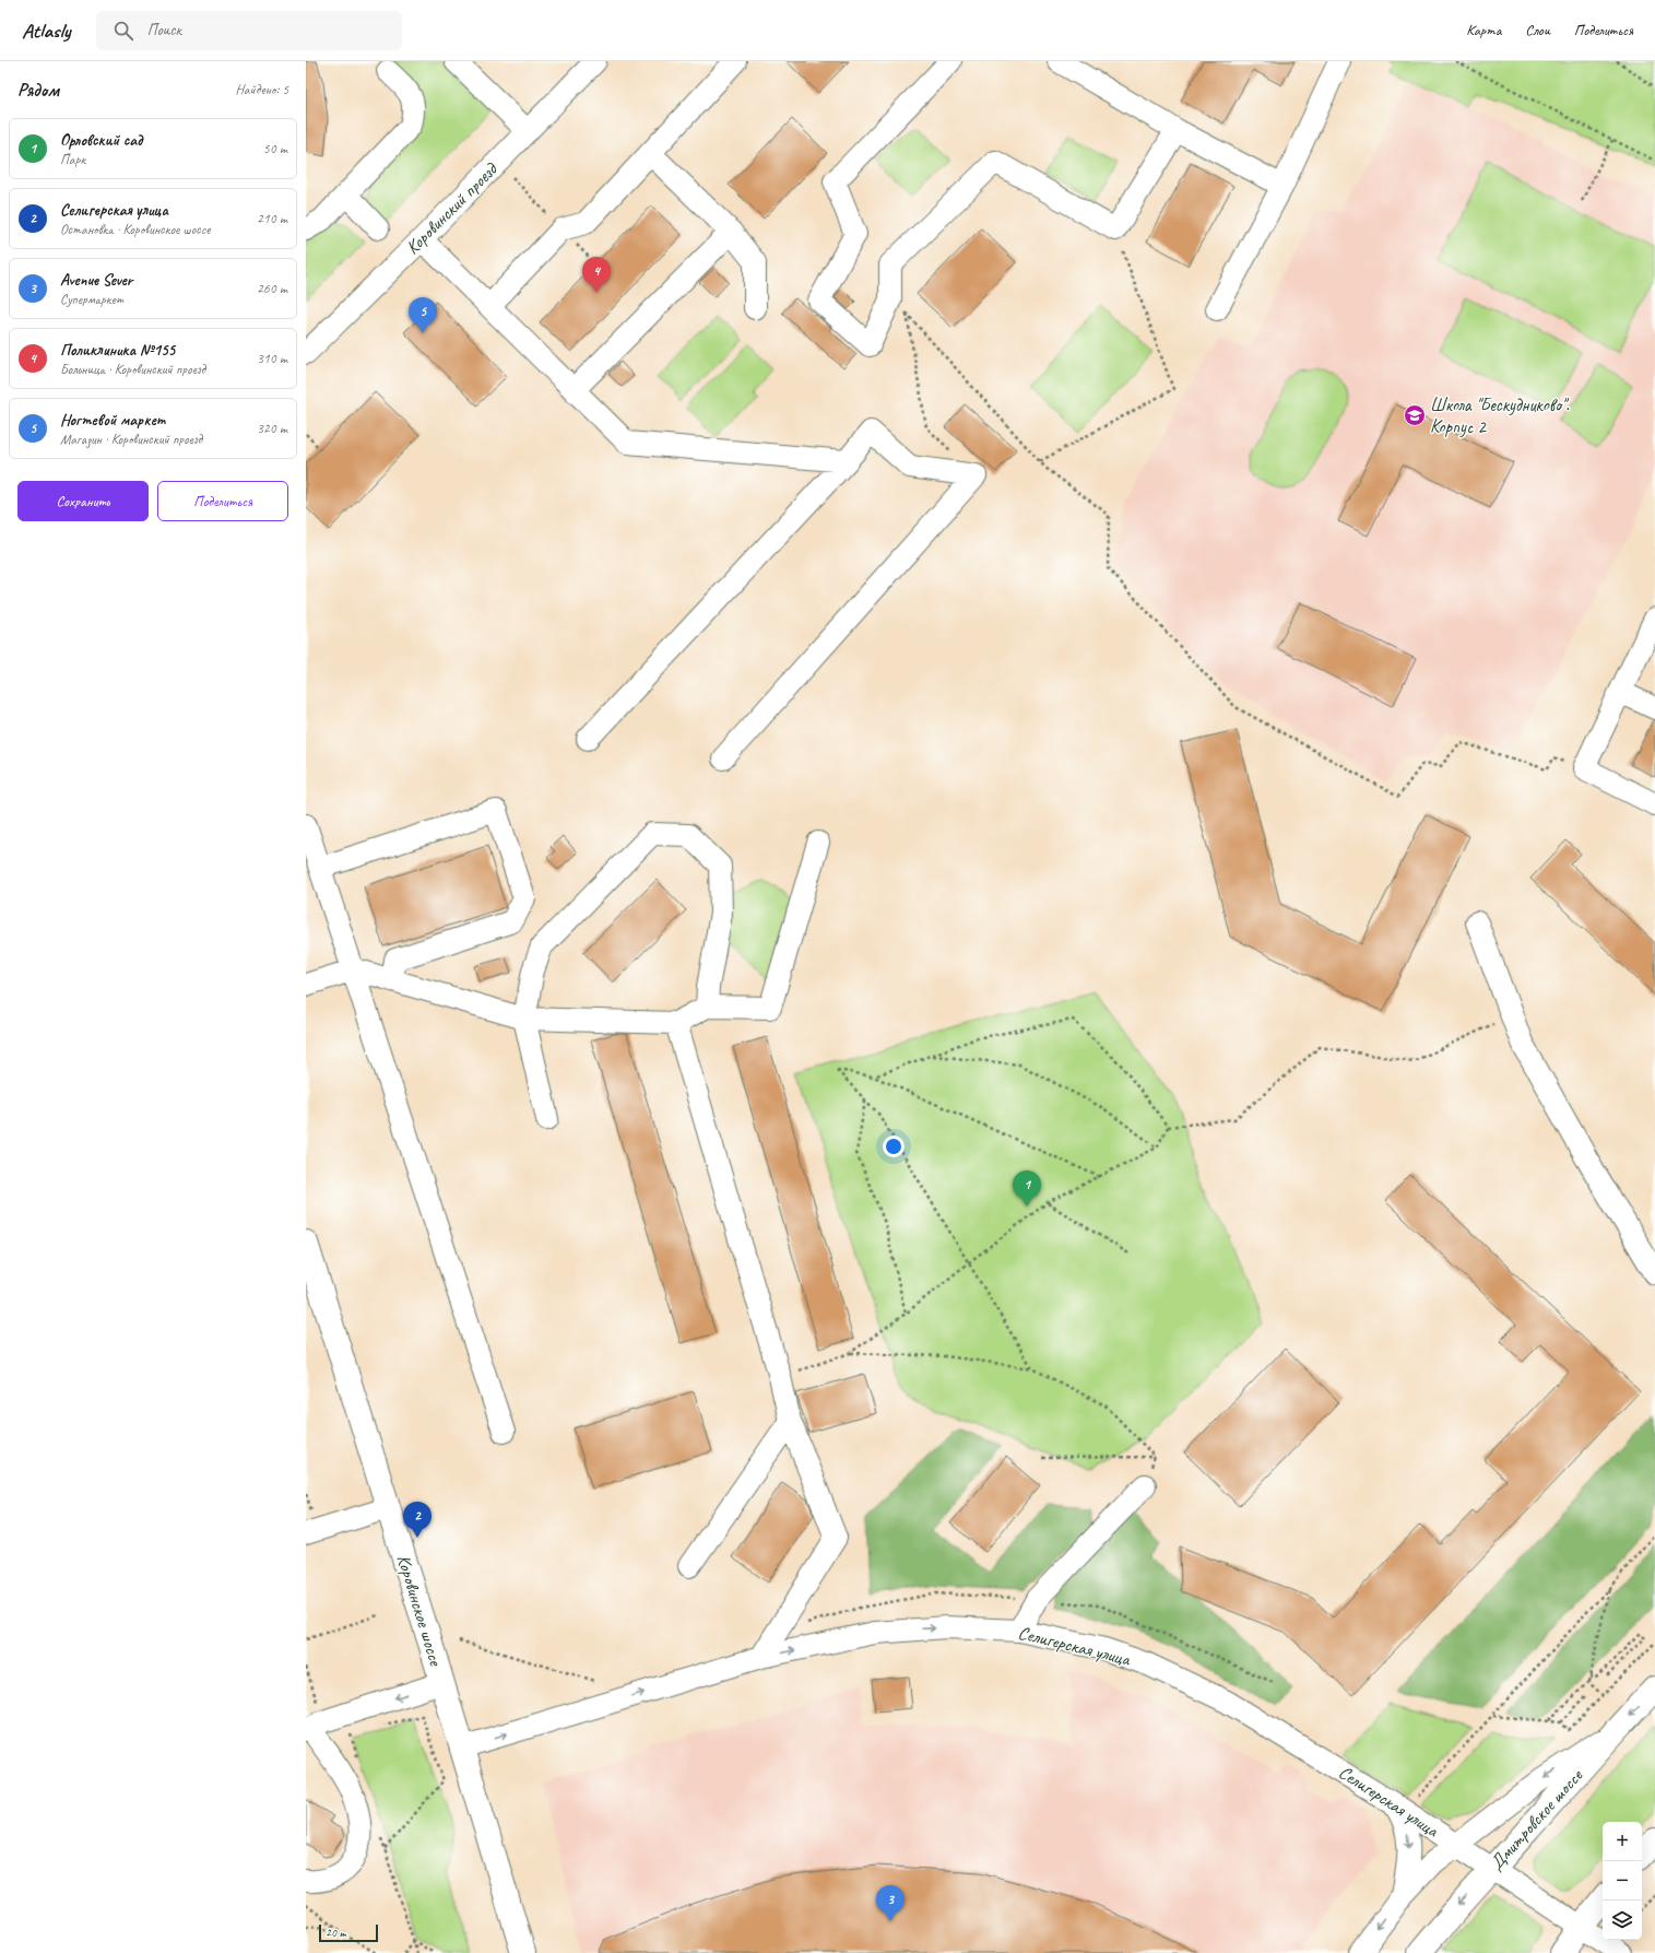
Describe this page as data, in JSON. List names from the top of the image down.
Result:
{
  "streets": {
    "main road": ["Коровинское шоссе", "Дмитровское шоссе"],
    "street": ["Коровинский проезд", "Селигерская улица"]
  },
  "crossings": [
    ["Коровинское шоссе", "Селигерская улица"],
    ["Селигерская улица", "Дмитровское шоссе"]
  ],
  "one_way": ["Селигерская улица", "Дмитровское шоссе"],
  "places": {
    "school or university": ["Школа \"Бескудниково\". Корпус 2"]
  },
  "scale_bar": "20 m",
  "page": {
    "header": "Atlasly",
    "search": "Поиск",
    "nav": ["Карта", "Слои", "Поделиться"],
    "heading": ["Рядом", "Найдено: 5"],
    "list": [
      {
        "mark": "1",
        "name": "Орловский сад",
        "note": "Парк",
        "value": "50 m"
      },
      {
        "mark": "2",
        "name": "Селигерская улица",
        "note": "Остановка · Коровинское шоссе",
        "value": "210 m"
      },
      {
        "mark": "3",
        "name": "Avenue Sever",
        "note": "Супермаркет",
        "value": "260 m"
      },
      {
        "mark": "4",
        "name": "Поликлиника №155",
        "note": "Больница · Коровинский проезд",
        "value": "310 m"
      },
      {
        "mark": "5",
        "name": "Ногтевой маркет",
        "note": "Магазин · Коровинский проезд",
        "value": "320 m"
      }
    ],
    "pins": [
      "4",
      "5",
      "1",
      "2",
      "3"
    ],
    "buttons": ["Сохранить", "Поделиться"],
    "map_buttons": ["+", "−"],
    "scale": "20 m"
  }
}
